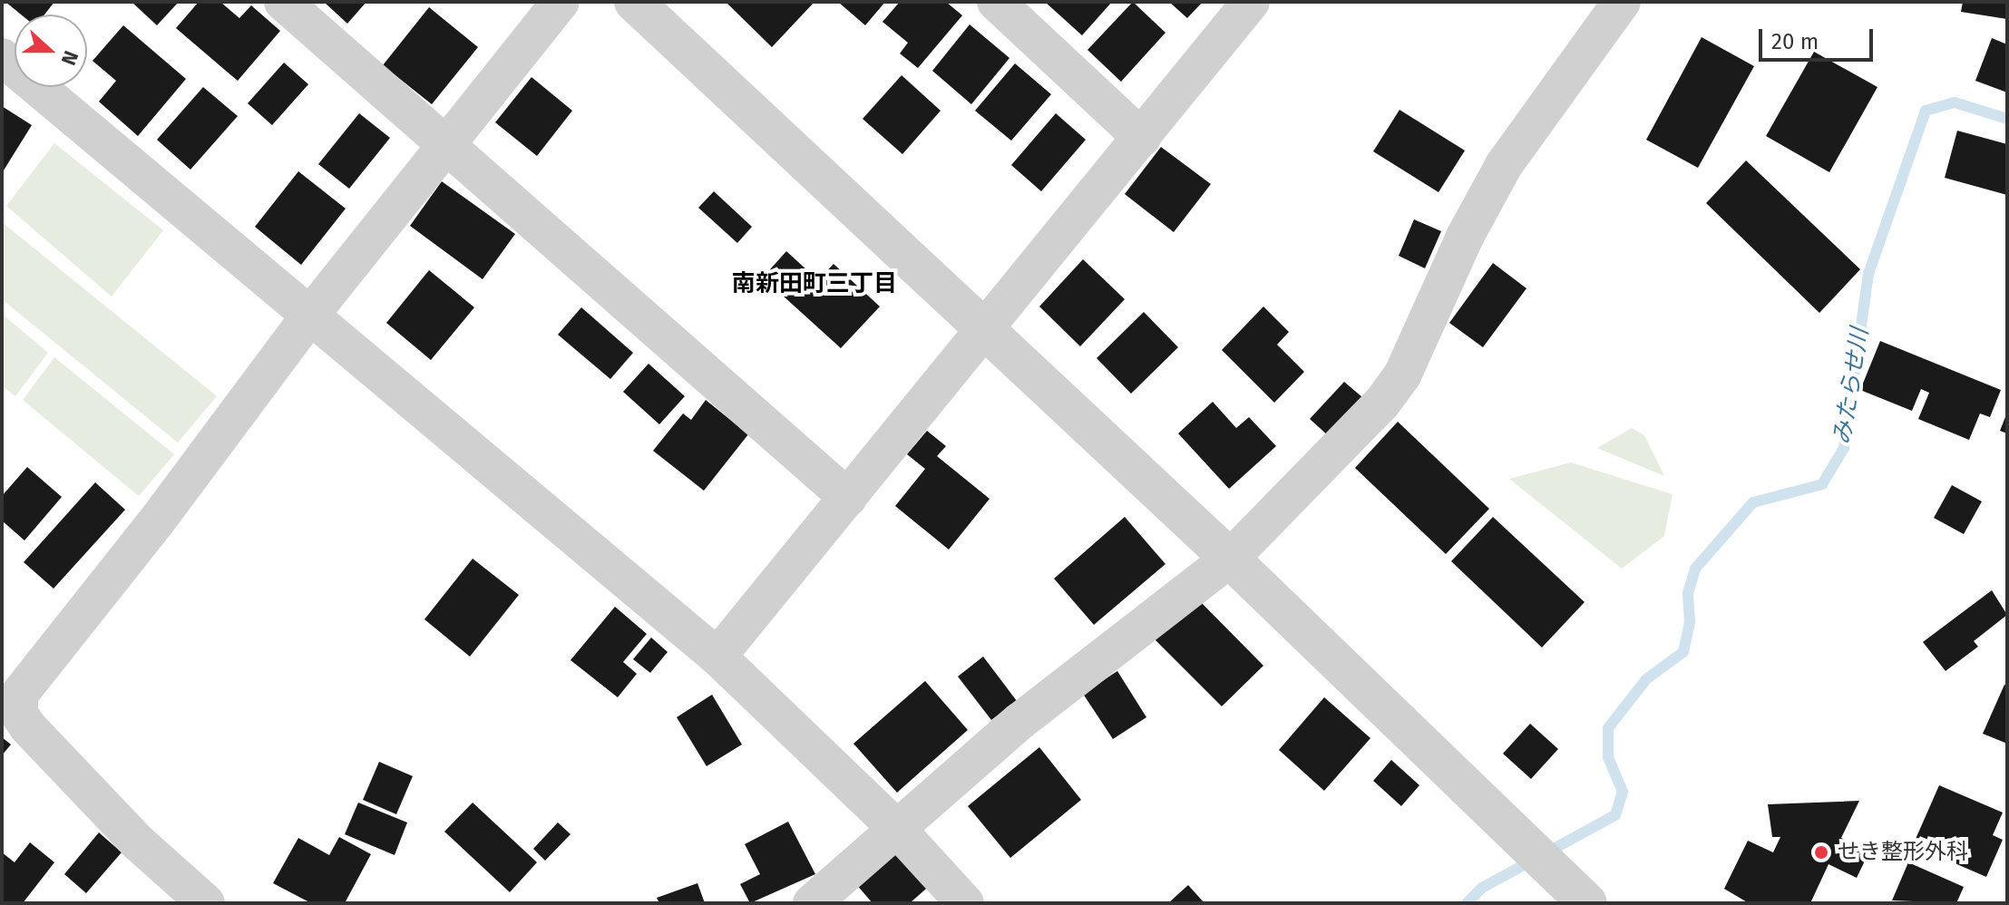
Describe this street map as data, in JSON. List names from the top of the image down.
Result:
{
  "districts": ["南新田町三丁目"],
  "water": ["みたらせ川"],
  "places": ["せき整形外科"],
  "scale_bar": "20 m",
  "north": "right"
}
